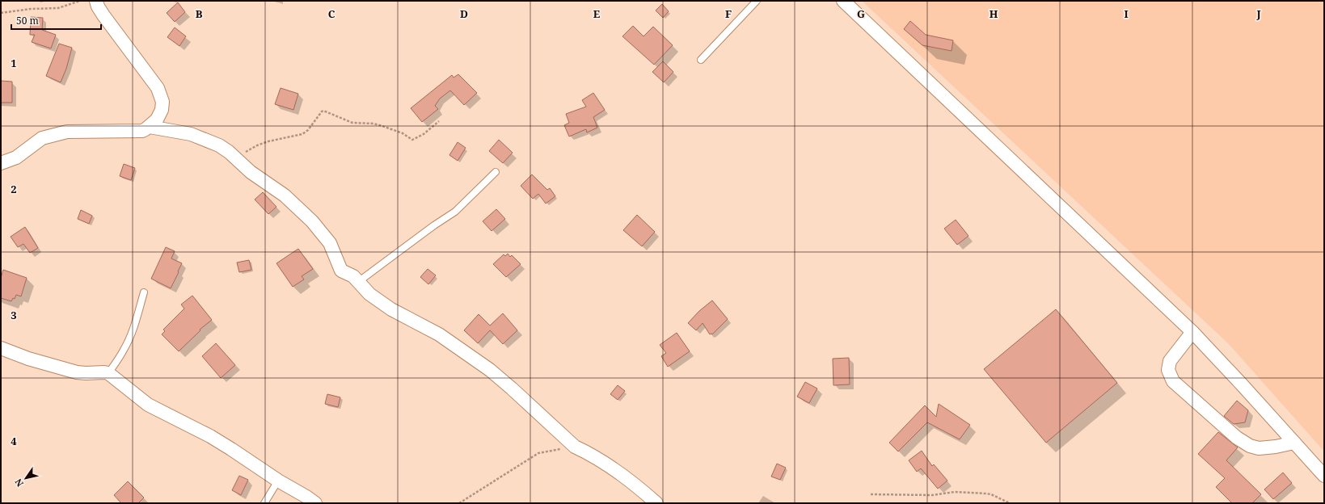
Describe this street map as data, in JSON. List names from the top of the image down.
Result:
{
  "scale_bar": "50 m",
  "north": "bottom left",
  "grid": {
    "columns": [
      "B",
      "C",
      "D",
      "E",
      "F",
      "G",
      "H",
      "I",
      "J"
    ],
    "rows": [
      "1",
      "2",
      "3",
      "4"
    ]
  }
}
